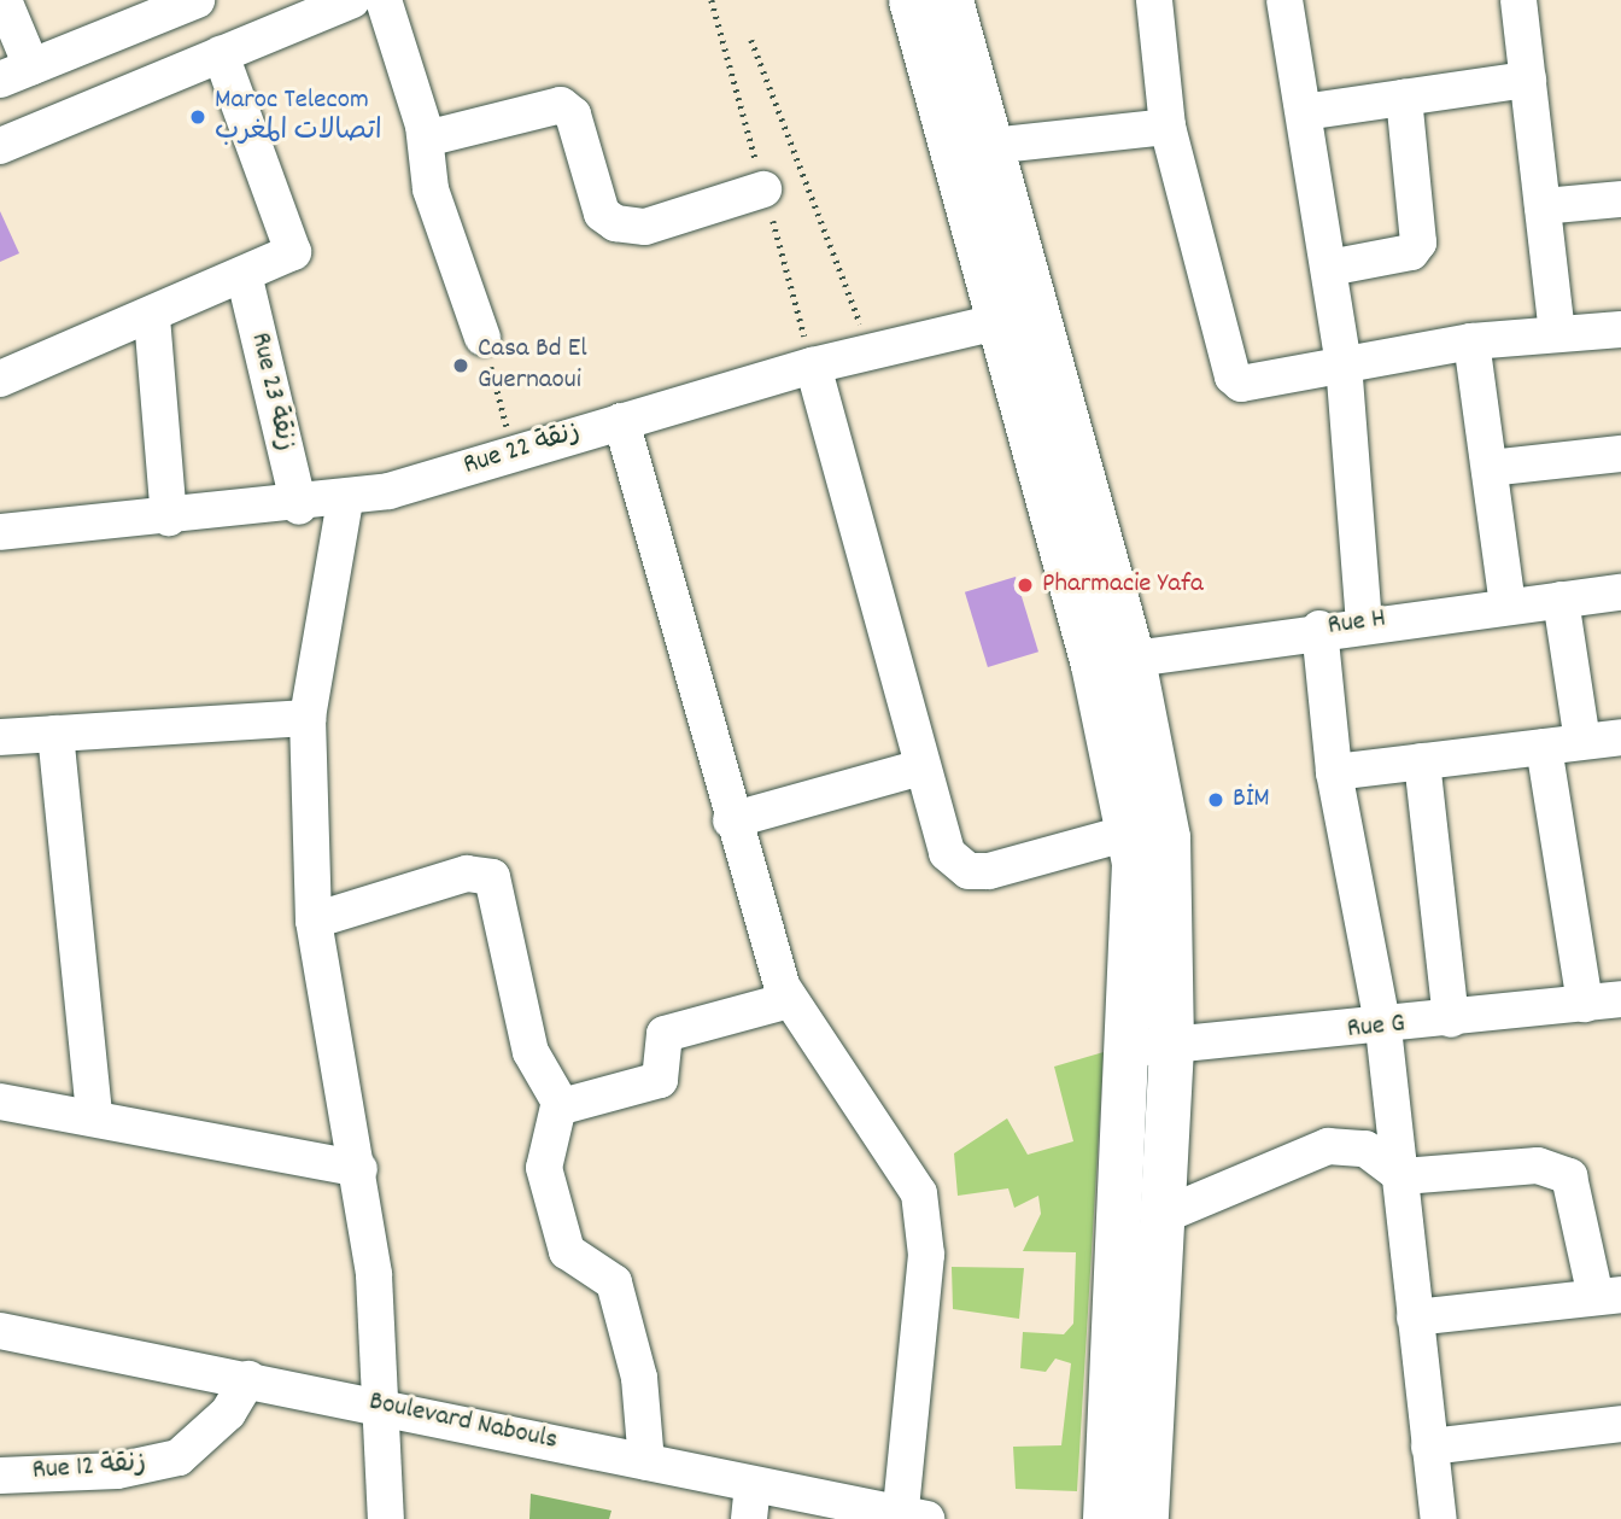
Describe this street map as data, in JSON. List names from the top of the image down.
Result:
{
  "streets": {
    "street": [
      "Rue 23 زنقة",
      "Rue 22 زنقة",
      "Rue H",
      "Rue G",
      "Boulevard Nabouls",
      "Rue 12 زنقة"
    ]
  },
  "crossings": [
    ["Rue 23 زنقة", "Rue 22 زنقة"],
    ["Boulevard Nabouls", "Rue 12 زنقة"]
  ],
  "places": [
    "Maroc Telecom اتصالات المغرب",
    "Casa Bd El Guernaoui",
    "Pharmacie Yafa",
    "BİM"
  ]
}
